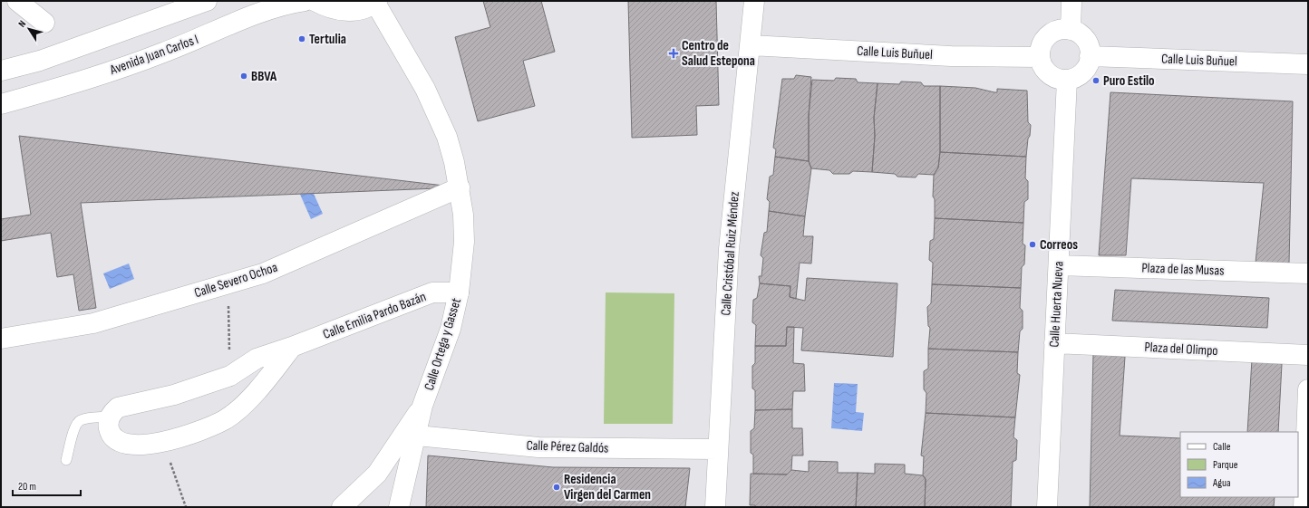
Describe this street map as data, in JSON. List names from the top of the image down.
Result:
{
  "streets": {
    "street": [
      "Calle Luis Buñuel",
      "Avenida Juan Carlos I",
      "Calle Cristóbal Ruiz Méndez",
      "Plaza de las Musas",
      "Calle Severo Ochoa",
      "Calle Huerta Nueva",
      "Calle Emilia Pardo Bazán",
      "Calle Ortega y Gasset",
      "Plaza del Olimpo",
      "Calle Pérez Galdós"
    ]
  },
  "crossings": [
    ["Calle Luis Buñuel", "Calle Cristóbal Ruiz Méndez"],
    ["Calle Luis Buñuel", "Calle Huerta Nueva"],
    ["Calle Cristóbal Ruiz Méndez", "Calle Pérez Galdós"],
    ["Plaza de las Musas", "Calle Huerta Nueva"],
    ["Calle Severo Ochoa", "Calle Ortega y Gasset"],
    ["Calle Huerta Nueva", "Plaza del Olimpo"],
    ["Calle Emilia Pardo Bazán", "Calle Ortega y Gasset"],
    ["Calle Ortega y Gasset", "Calle Pérez Galdós"]
  ],
  "places": {
    "other": [
      "Tertulia",
      "BBVA",
      "Puro Estilo",
      "Correos",
      "Residencia Virgen del Carmen"
    ],
    "health": ["Centro de Salud Estepona"]
  },
  "legend": ["Calle", "Parque", "Agua"],
  "scale_bar": "20 m",
  "north": "top left"
}
